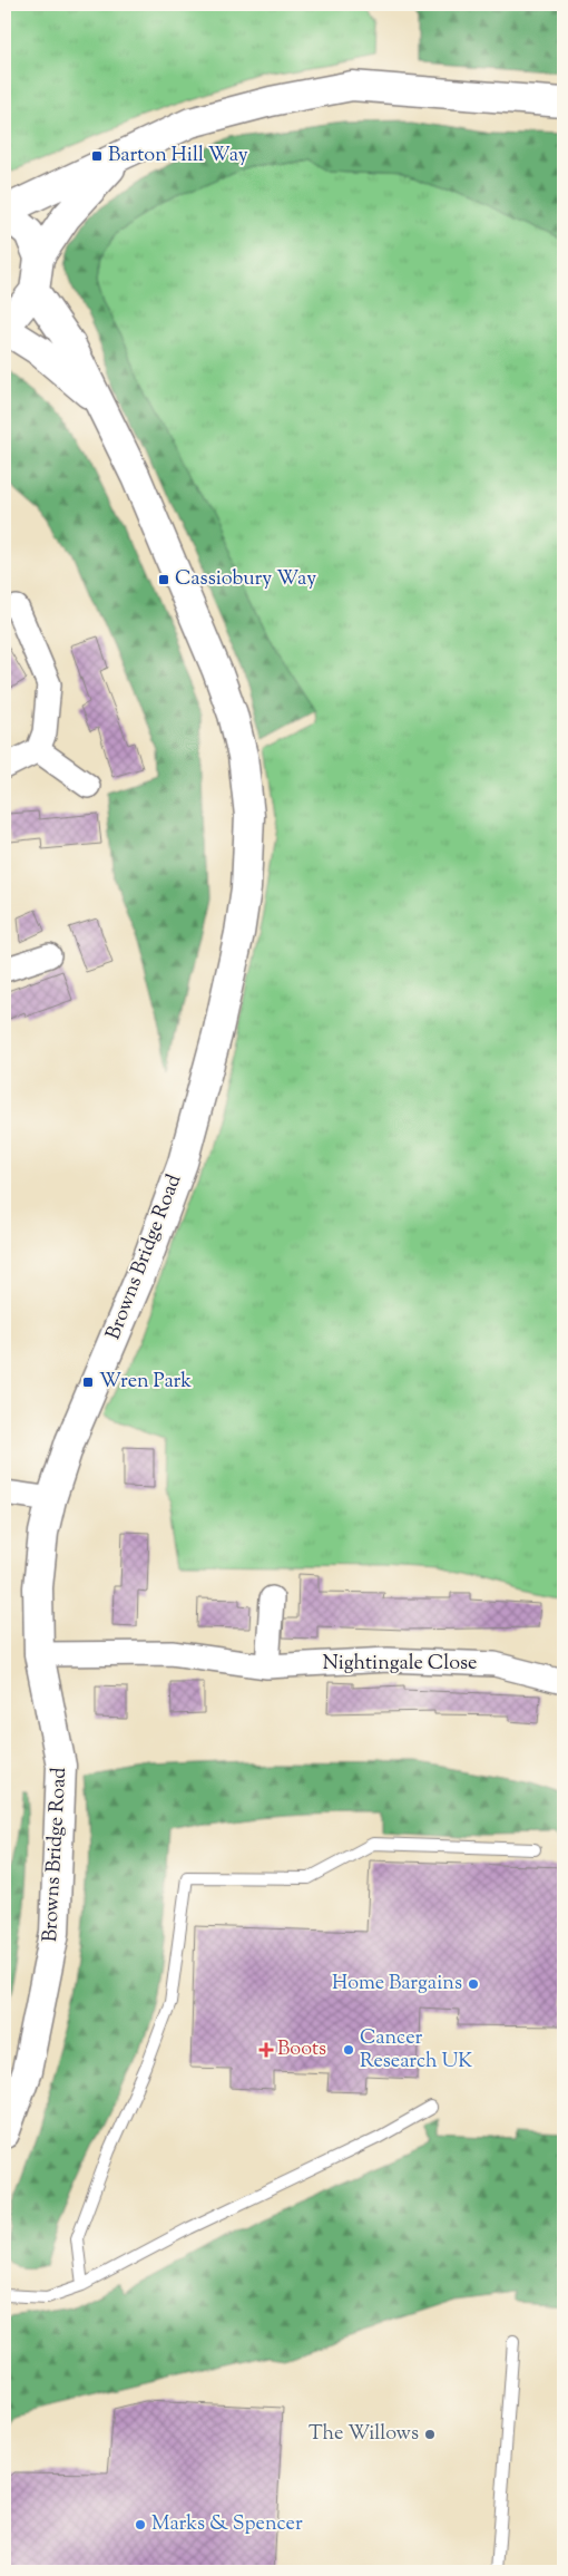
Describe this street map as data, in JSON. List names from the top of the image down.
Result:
{
  "streets": {
    "street": ["Browns Bridge Road", "Nightingale Close"]
  },
  "crossings": [
    ["Browns Bridge Road", "Nightingale Close"]
  ],
  "places": {
    "transit": ["Barton Hill Way", "Cassiobury Way", "Wren Park"],
    "other": [
      "Home Bargains",
      "Cancer Research UK",
      "The Willows",
      "Marks & Spencer"
    ],
    "health": ["Boots"]
  }
}
